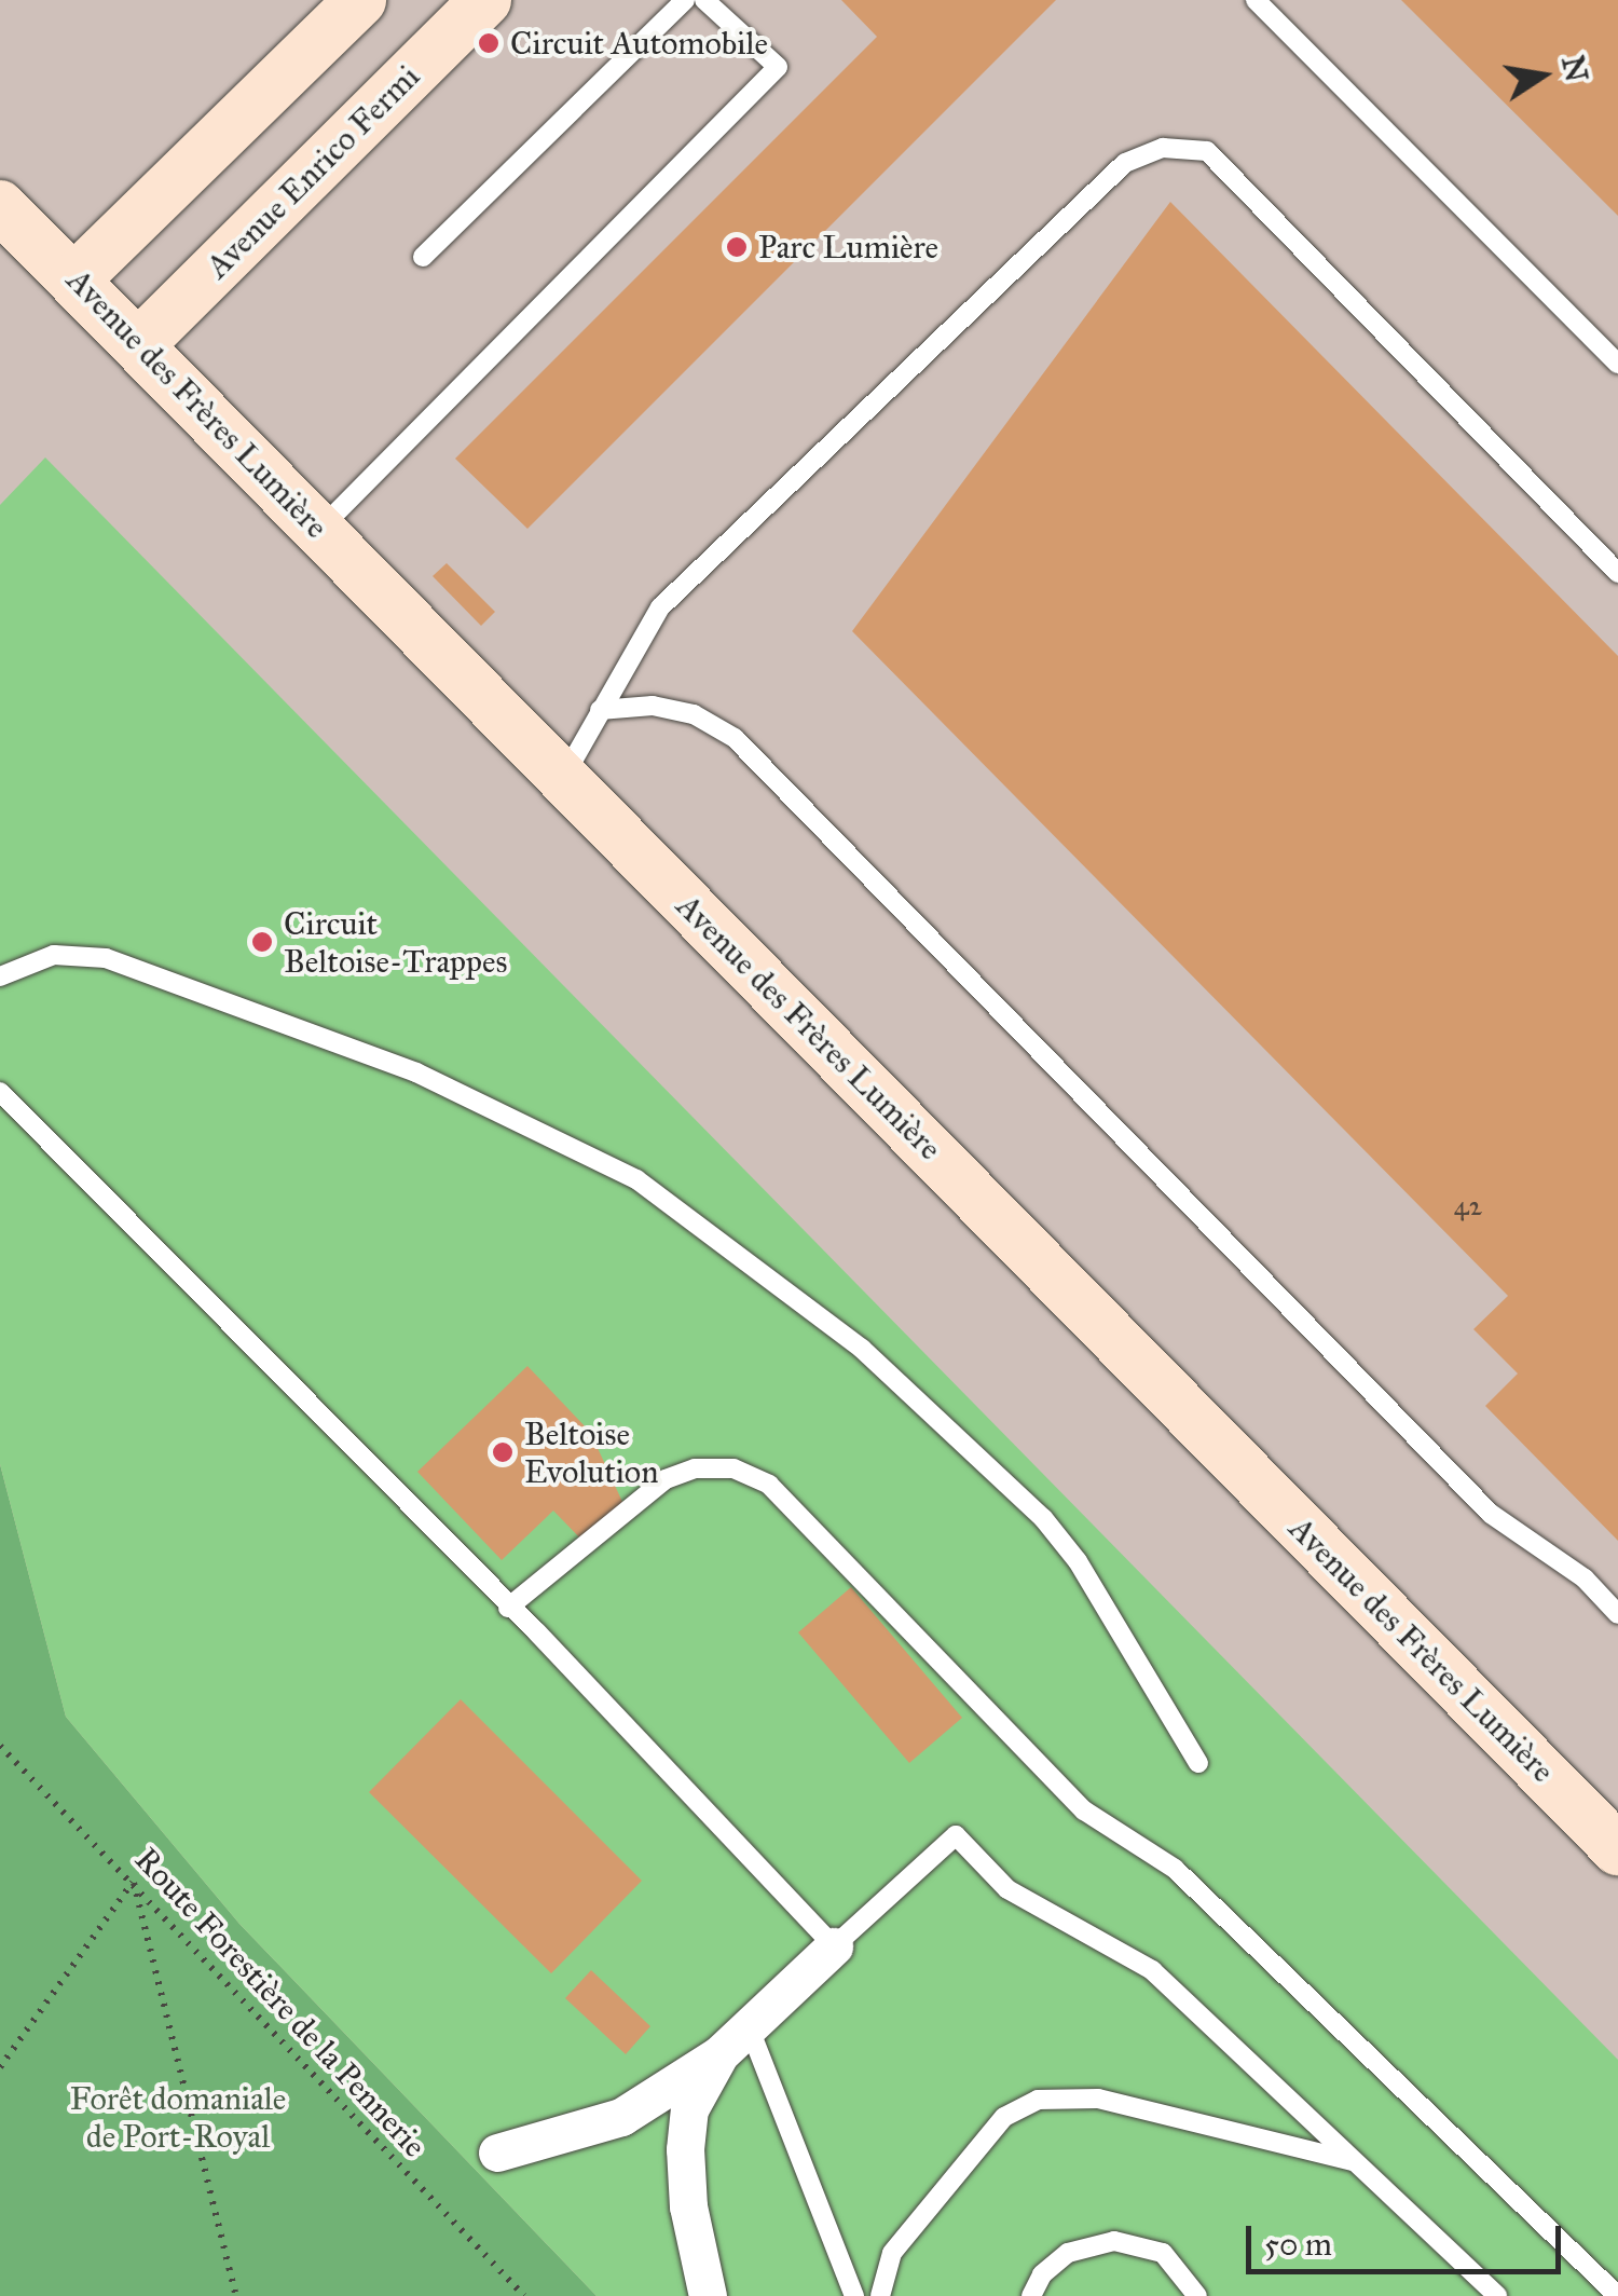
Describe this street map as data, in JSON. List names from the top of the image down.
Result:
{
  "streets": {
    "street": ["Avenue Enrico Fermi", "Avenue des Frères Lumière"],
    "path": ["Route Forestière de la Pennerie"]
  },
  "crossings": [
    ["Avenue Enrico Fermi", "Avenue des Frères Lumière"]
  ],
  "parks": ["Forêt domaniale de Port-Royal"],
  "places": [
    "Circuit Automobile",
    "Parc Lumière",
    "Circuit Beltoise-Trappes",
    "Beltoise Evolution"
  ],
  "house_numbers": ["42"],
  "scale_bar": "50 m",
  "north": "right"
}
